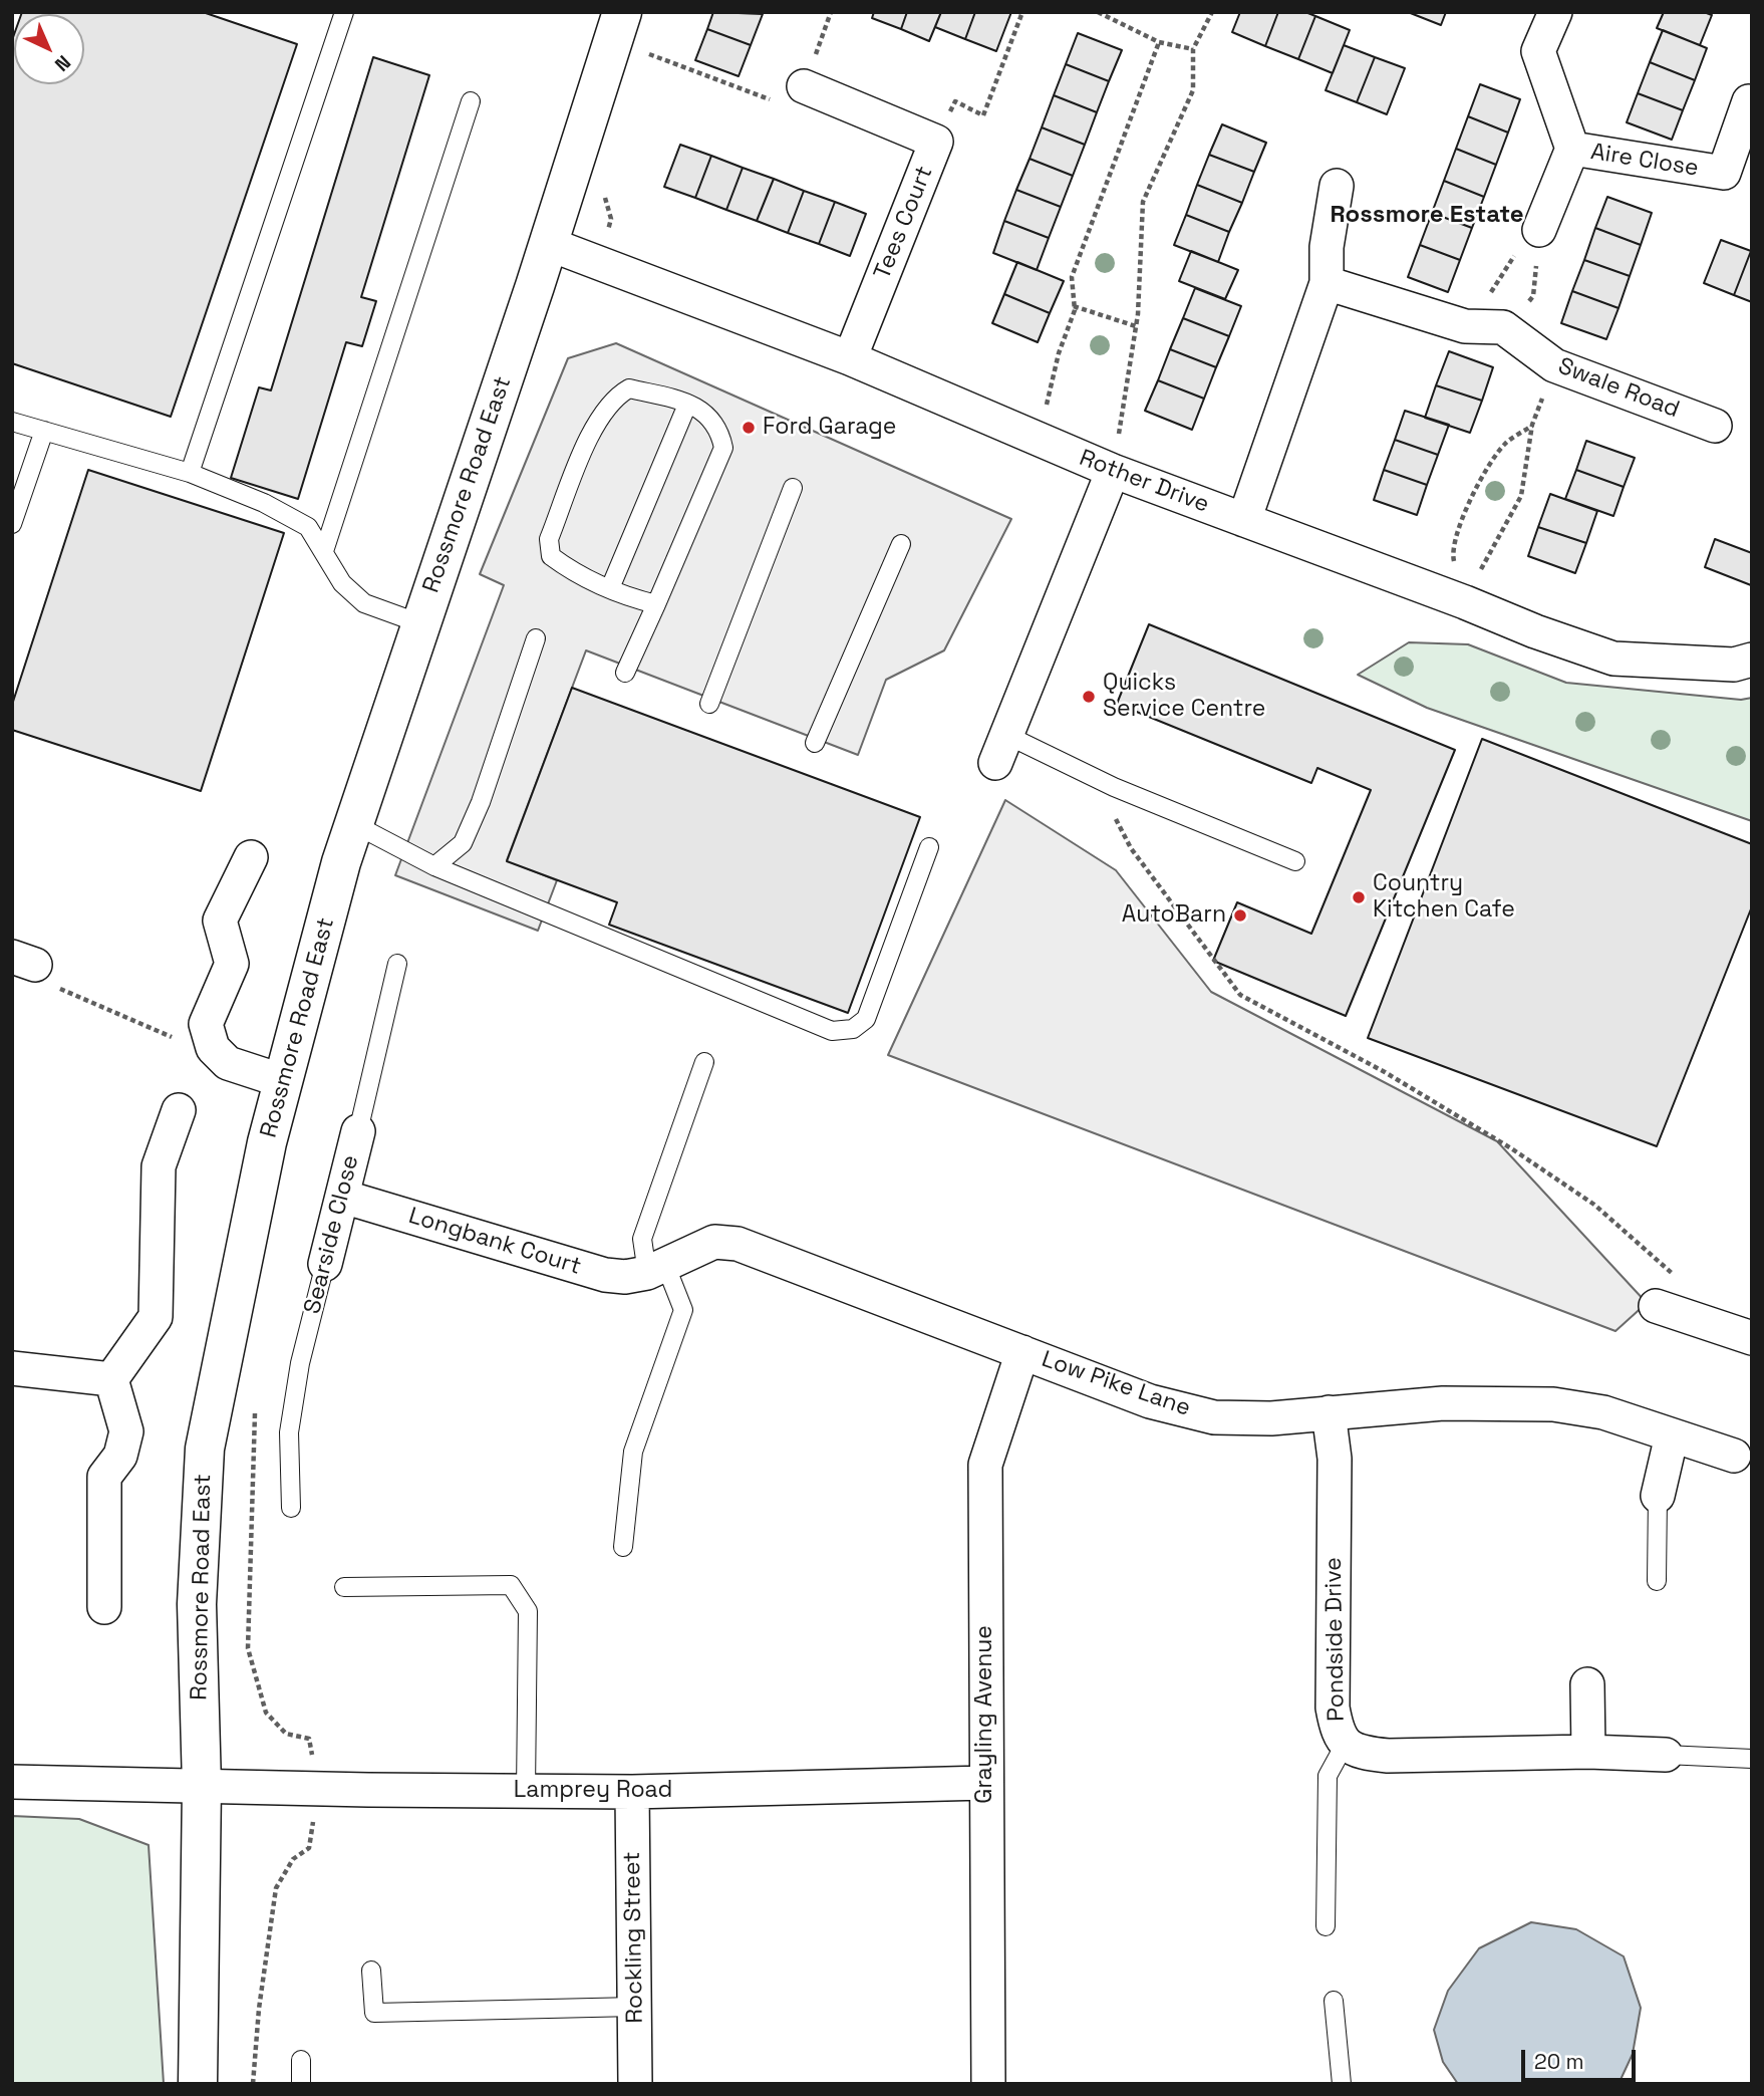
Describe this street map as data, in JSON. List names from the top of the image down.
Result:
{
  "streets": {
    "main road": ["Rossmore Road East"],
    "street": [
      "Aire Close",
      "Tees Court",
      "Swale Road",
      "Rother Drive",
      "Searside Close",
      "Longbank Court",
      "Low Pike Lane",
      "Pondside Drive",
      "Grayling Avenue",
      "Lamprey Road",
      "Rockling Street"
    ]
  },
  "crossings": [
    ["Tees Court", "Rother Drive"],
    ["Rother Drive", "Rossmore Road East"],
    ["Rossmore Road East", "Lamprey Road"],
    ["Searside Close", "Longbank Court"],
    ["Longbank Court", "Low Pike Lane"],
    ["Low Pike Lane", "Pondside Drive"],
    ["Low Pike Lane", "Grayling Avenue"],
    ["Grayling Avenue", "Lamprey Road"],
    ["Lamprey Road", "Rockling Street"]
  ],
  "districts": ["Rossmore Estate"],
  "places": [
    "Ford Garage",
    "Quicks Service Centre",
    "Country Kitchen Cafe",
    "AutoBarn"
  ],
  "scale_bar": "20 m",
  "north": "bottom right"
}
